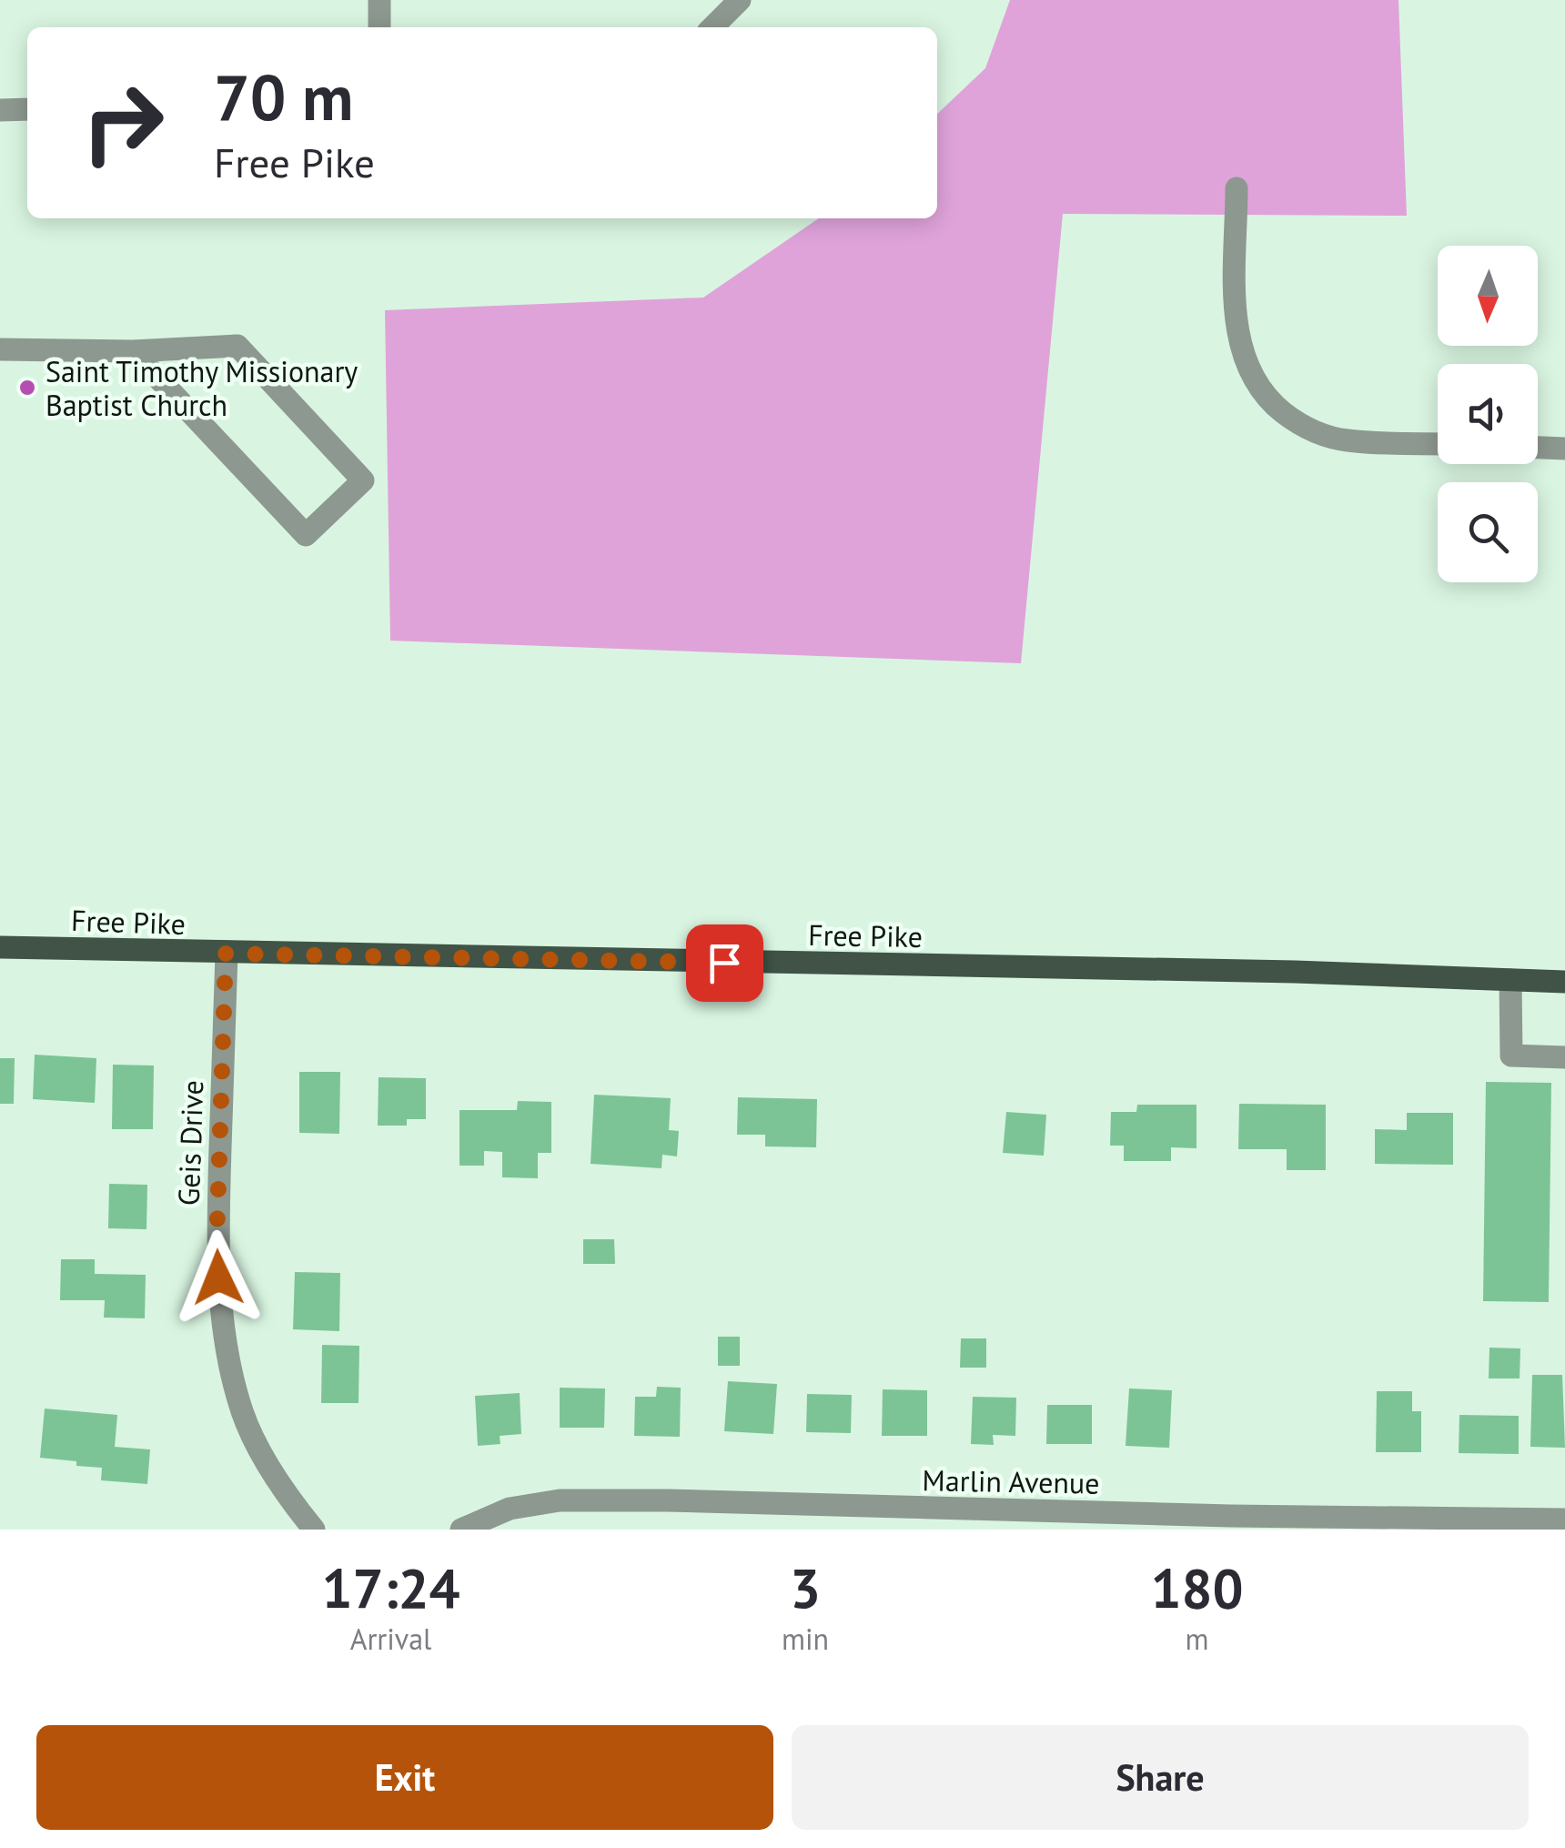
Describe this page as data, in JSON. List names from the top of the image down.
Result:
{
  "streets": {
    "main road": ["Free Pike"],
    "street": ["Geis Drive", "Marlin Avenue"]
  },
  "crossings": [
    ["Free Pike", "Geis Drive"]
  ],
  "places": ["Saint Timothy Missionary Baptist Church"],
  "north": "bottom",
  "page": {
    "turn": ["70 m", "Free Pike"],
    "eta": [
      "17:24",
      "Arrival",
      "3",
      "min",
      "180",
      "m"
    ],
    "buttons": ["Exit", "Share"]
  }
}
